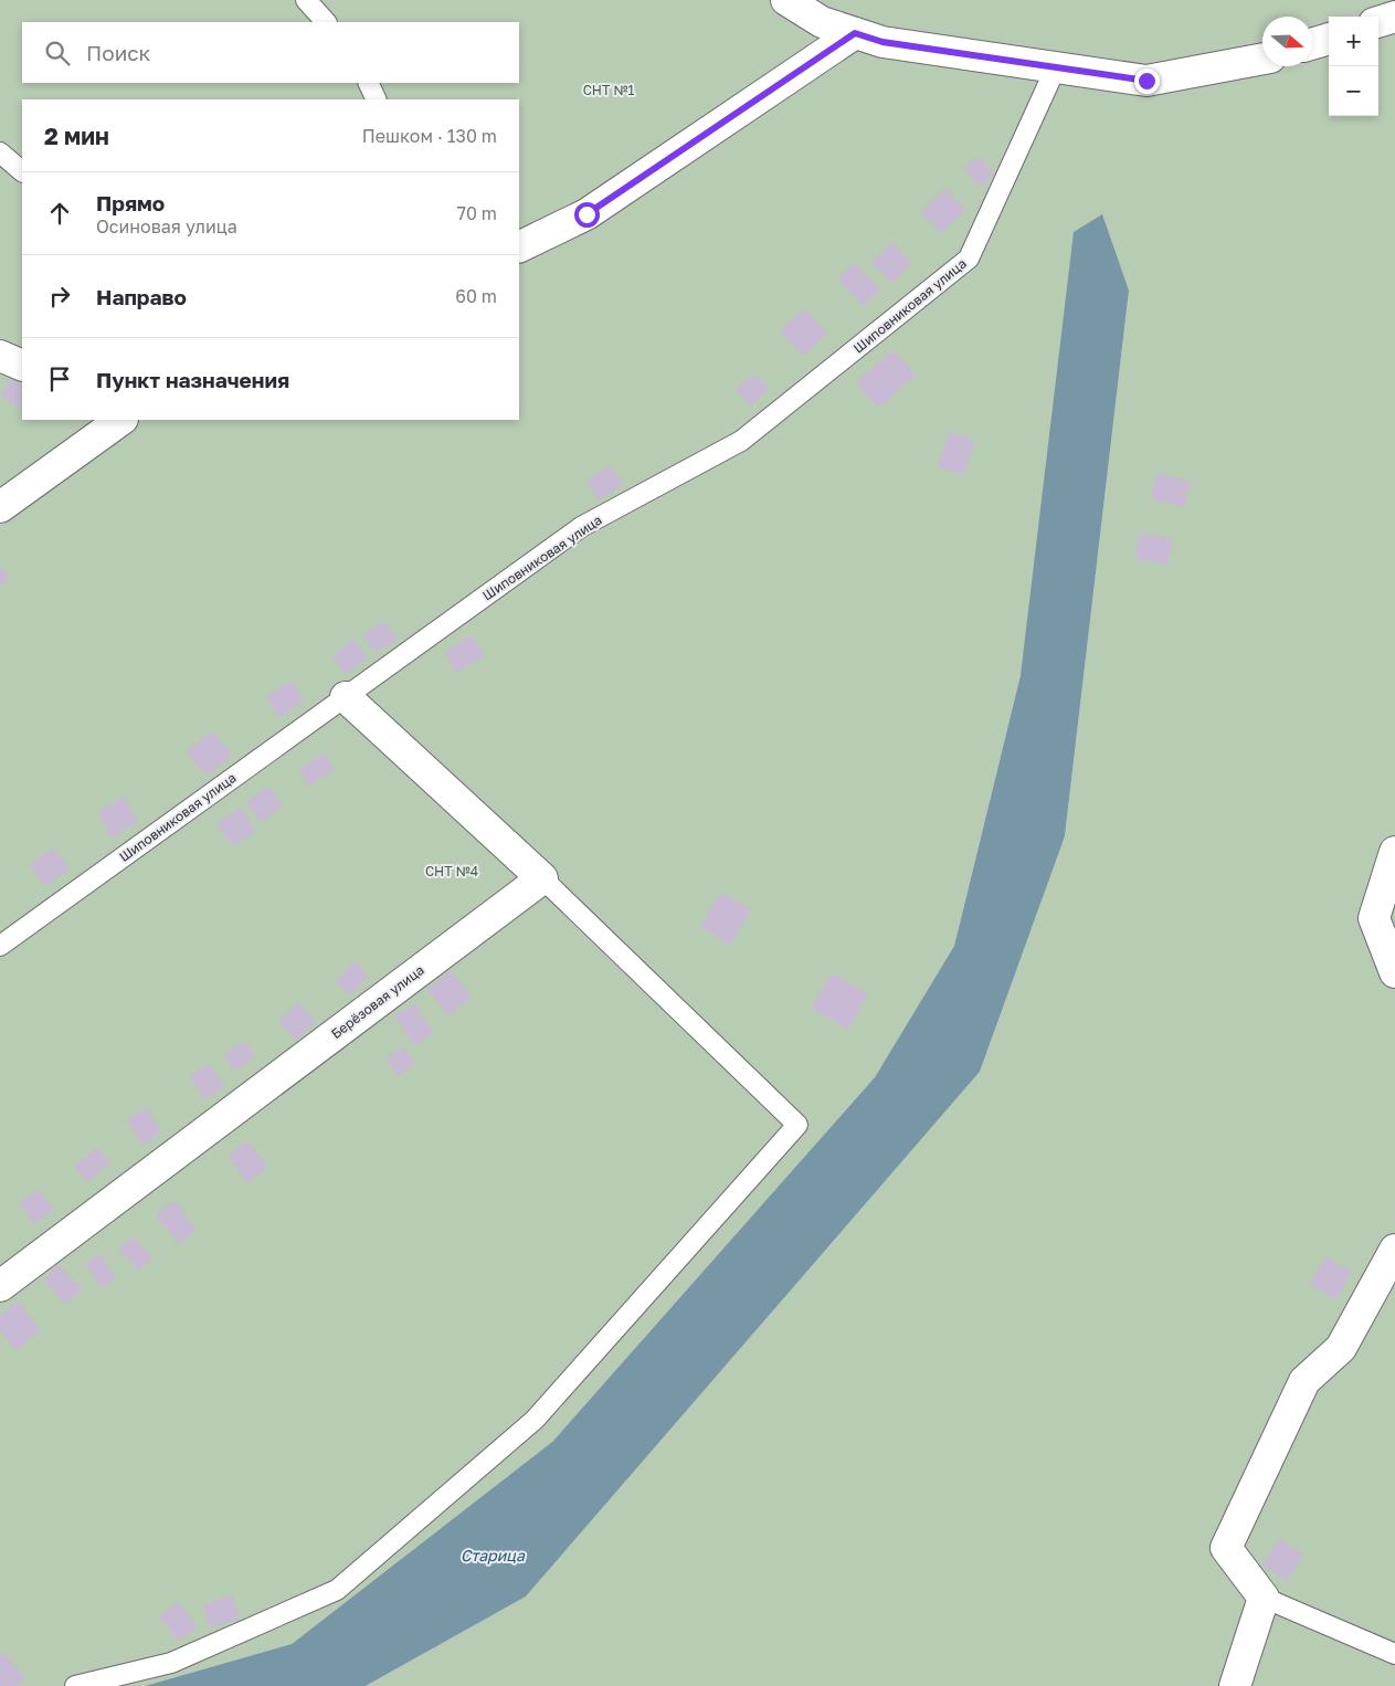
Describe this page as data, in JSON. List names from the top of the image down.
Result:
{
  "streets": {
    "street": ["Берёзовая улица"],
    "lane": ["Шиповниковая улица"]
  },
  "water": ["Старица"],
  "parks": ["СНТ №1", "СНТ №4"],
  "north": "right",
  "page": {
    "map_buttons": ["+", "−"],
    "search": "Поиск",
    "heading": ["2 мин", "Пешком · 130 m"],
    "list": [
      ["Прямо", "Осиновая улица", "70 m"],
      ["Направо", "60 m"],
      "Пункт назначения"
    ]
  }
}
